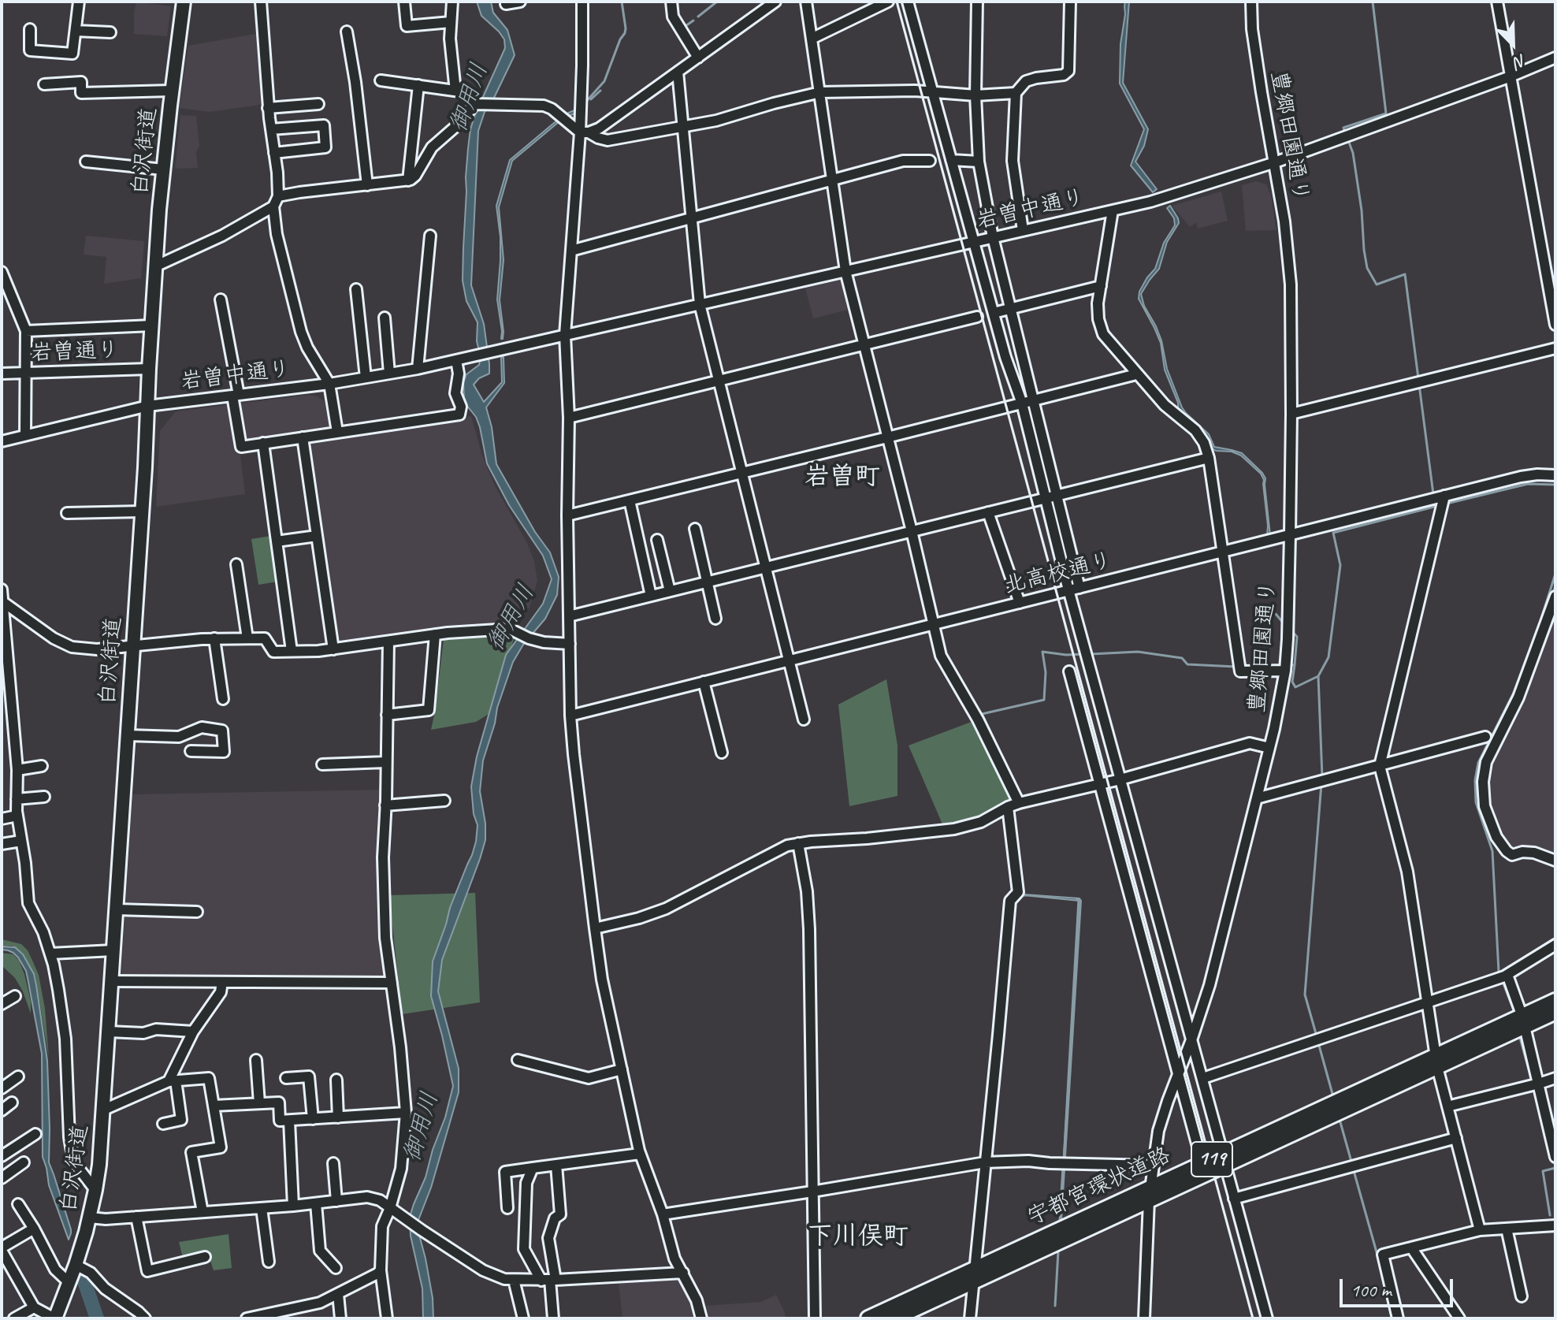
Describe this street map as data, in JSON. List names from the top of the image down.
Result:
{
  "streets": {
    "highway": ["119", "宇都宮環状道路"],
    "main road": ["白沢街道"],
    "street": [
      "豊郷田園通り",
      "岩曽中通り",
      "岩曽通り",
      "北高校通り"
    ]
  },
  "crossings": [
    ["豊郷田園通り", "岩曽中通り"],
    ["豊郷田園通り", "北高校通り"],
    ["豊郷田園通り", "宇都宮環状道路"],
    ["白沢街道", "岩曽中通り"],
    ["白沢街道", "岩曽通り"]
  ],
  "districts": ["岩曽町", "下川俣町"],
  "water": ["御用川"],
  "scale_bar": "100 m",
  "north": "bottom right"
}
